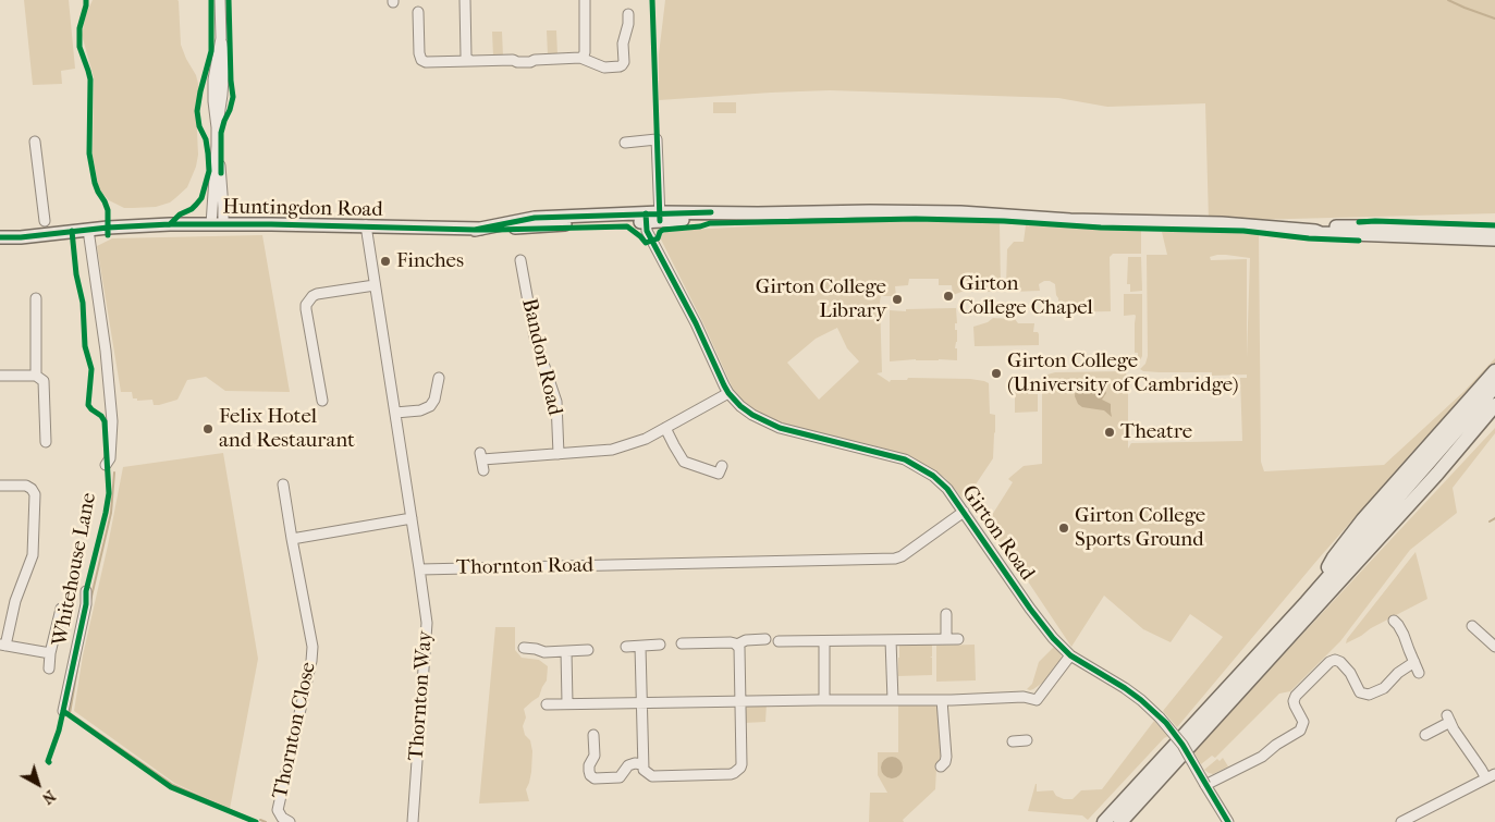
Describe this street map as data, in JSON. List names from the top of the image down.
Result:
{
  "streets": {
    "main road": ["Huntingdon Road"],
    "street": [
      "Bandon Road",
      "Girton Road",
      "Thornton Road",
      "Whitehouse Lane",
      "Thornton Way",
      "Thornton Close"
    ]
  },
  "crossings": [
    ["Huntingdon Road", "Girton Road"],
    ["Huntingdon Road", "Whitehouse Lane"],
    ["Girton Road", "Thornton Road"],
    ["Thornton Road", "Thornton Way"]
  ],
  "places": [
    "Finches",
    "Girton College Chapel",
    "Girton College Library",
    "Girton College (University of Cambridge)",
    "Felix Hotel and Restaurant",
    "Theatre",
    "Girton College Sports Ground"
  ],
  "north": "bottom right"
}
